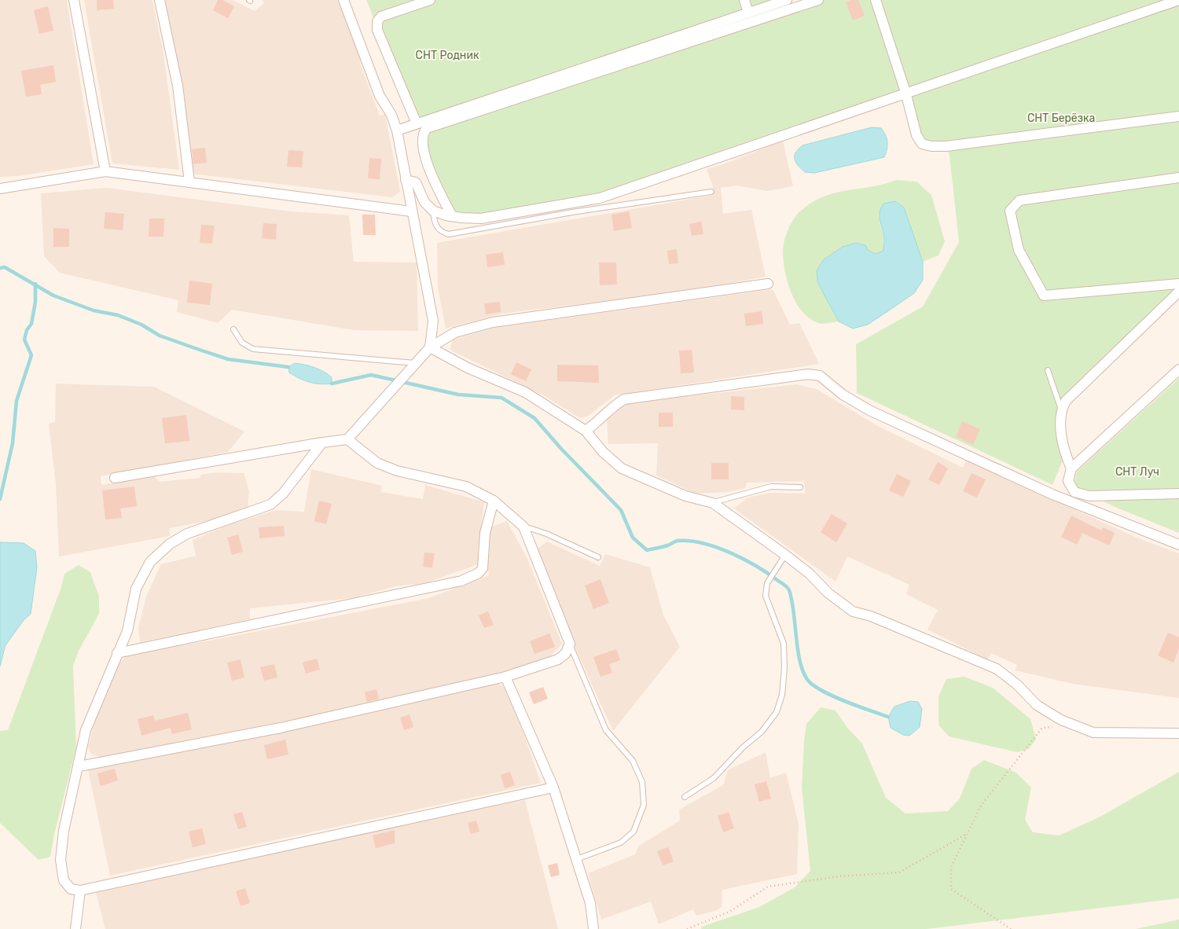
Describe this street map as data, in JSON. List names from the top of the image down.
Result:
{
  "parks": ["СНТ Родник", "СНТ Берёзка", "СНТ Луч"]
}
